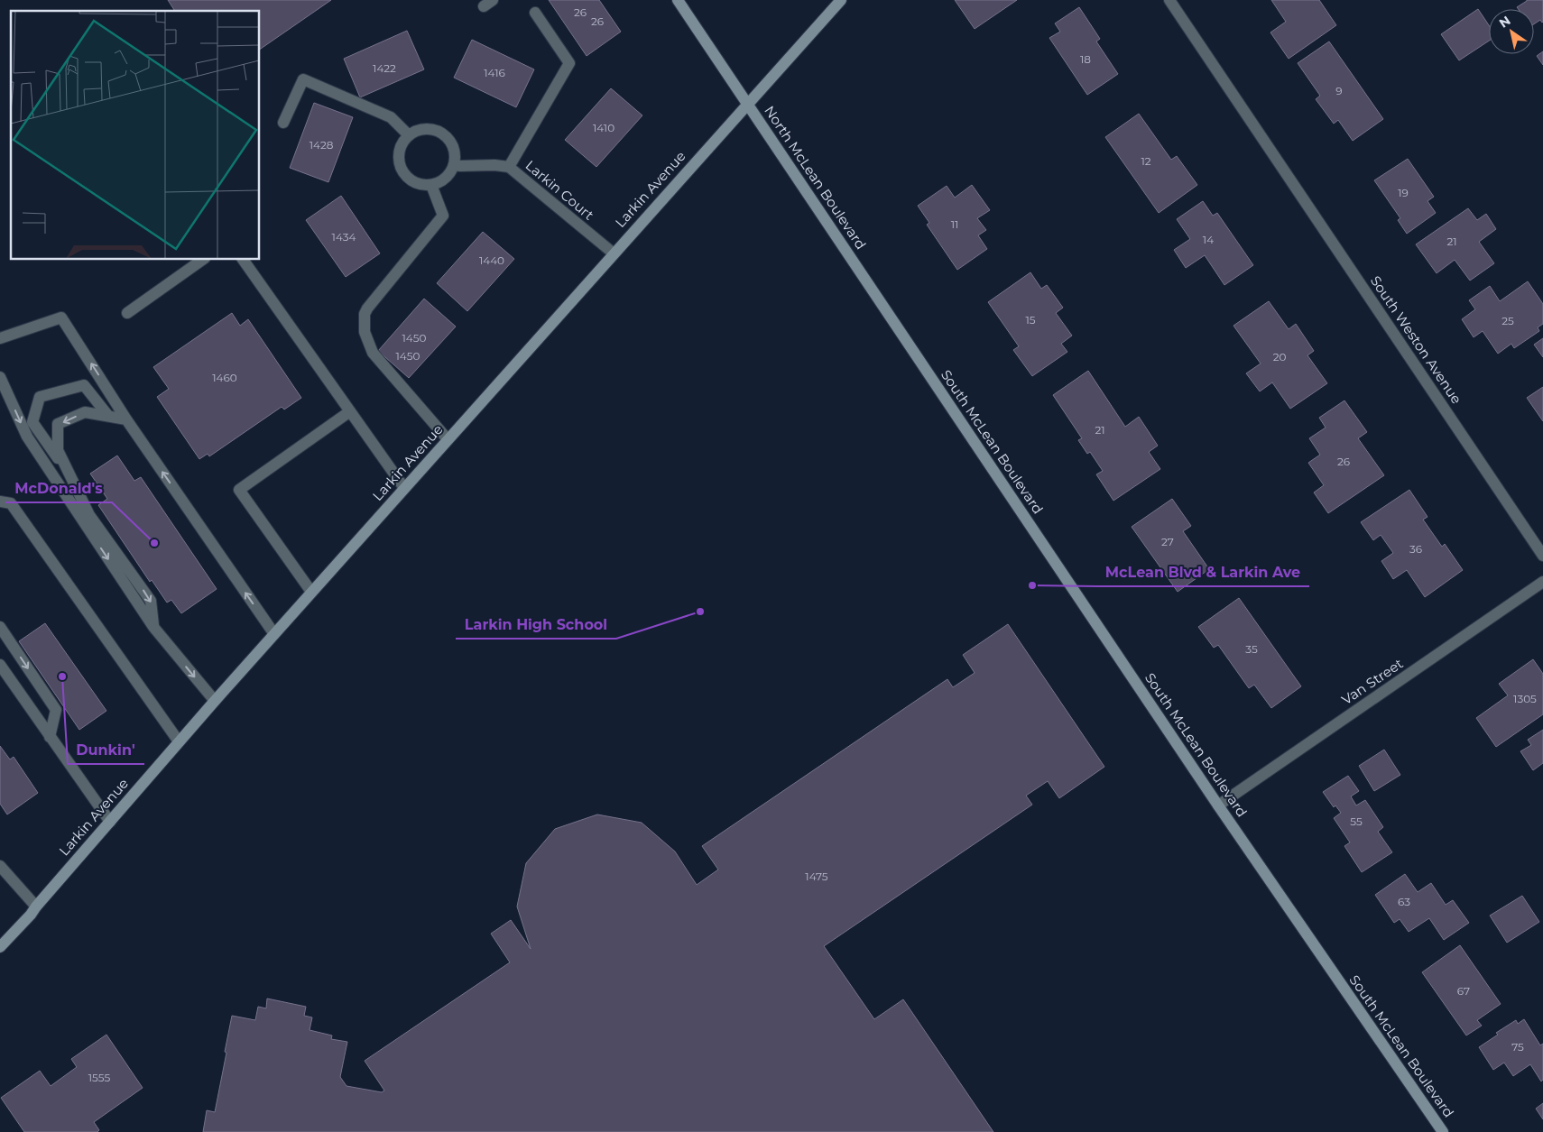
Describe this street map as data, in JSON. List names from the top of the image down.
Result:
{
  "streets": {
    "main road": ["North McLean Boulevard", "Larkin Avenue", "South McLean Boulevard"],
    "street": ["Larkin Court", "South Weston Avenue", "Van Street"]
  },
  "crossings": [
    ["North McLean Boulevard", "Larkin Avenue"],
    ["North McLean Boulevard", "South McLean Boulevard"],
    ["Larkin Avenue", "Larkin Court"],
    ["South McLean Boulevard", "Van Street"]
  ],
  "places": [
    "McDonald's",
    "McLean Blvd & Larkin Ave",
    "Larkin High School",
    "Dunkin'"
  ],
  "house_numbers": [
    "26",
    "26",
    "18",
    "1422",
    "1416",
    "9",
    "1410",
    "1428",
    "12",
    "19",
    "11",
    "1434",
    "14",
    "21",
    "1440",
    "15",
    "25",
    "1450",
    "1450",
    "20",
    "1460",
    "21",
    "26",
    "27",
    "36",
    "35",
    "1305",
    "55",
    "1475",
    "63",
    "67",
    "75",
    "1555"
  ],
  "north": "top left"
}
